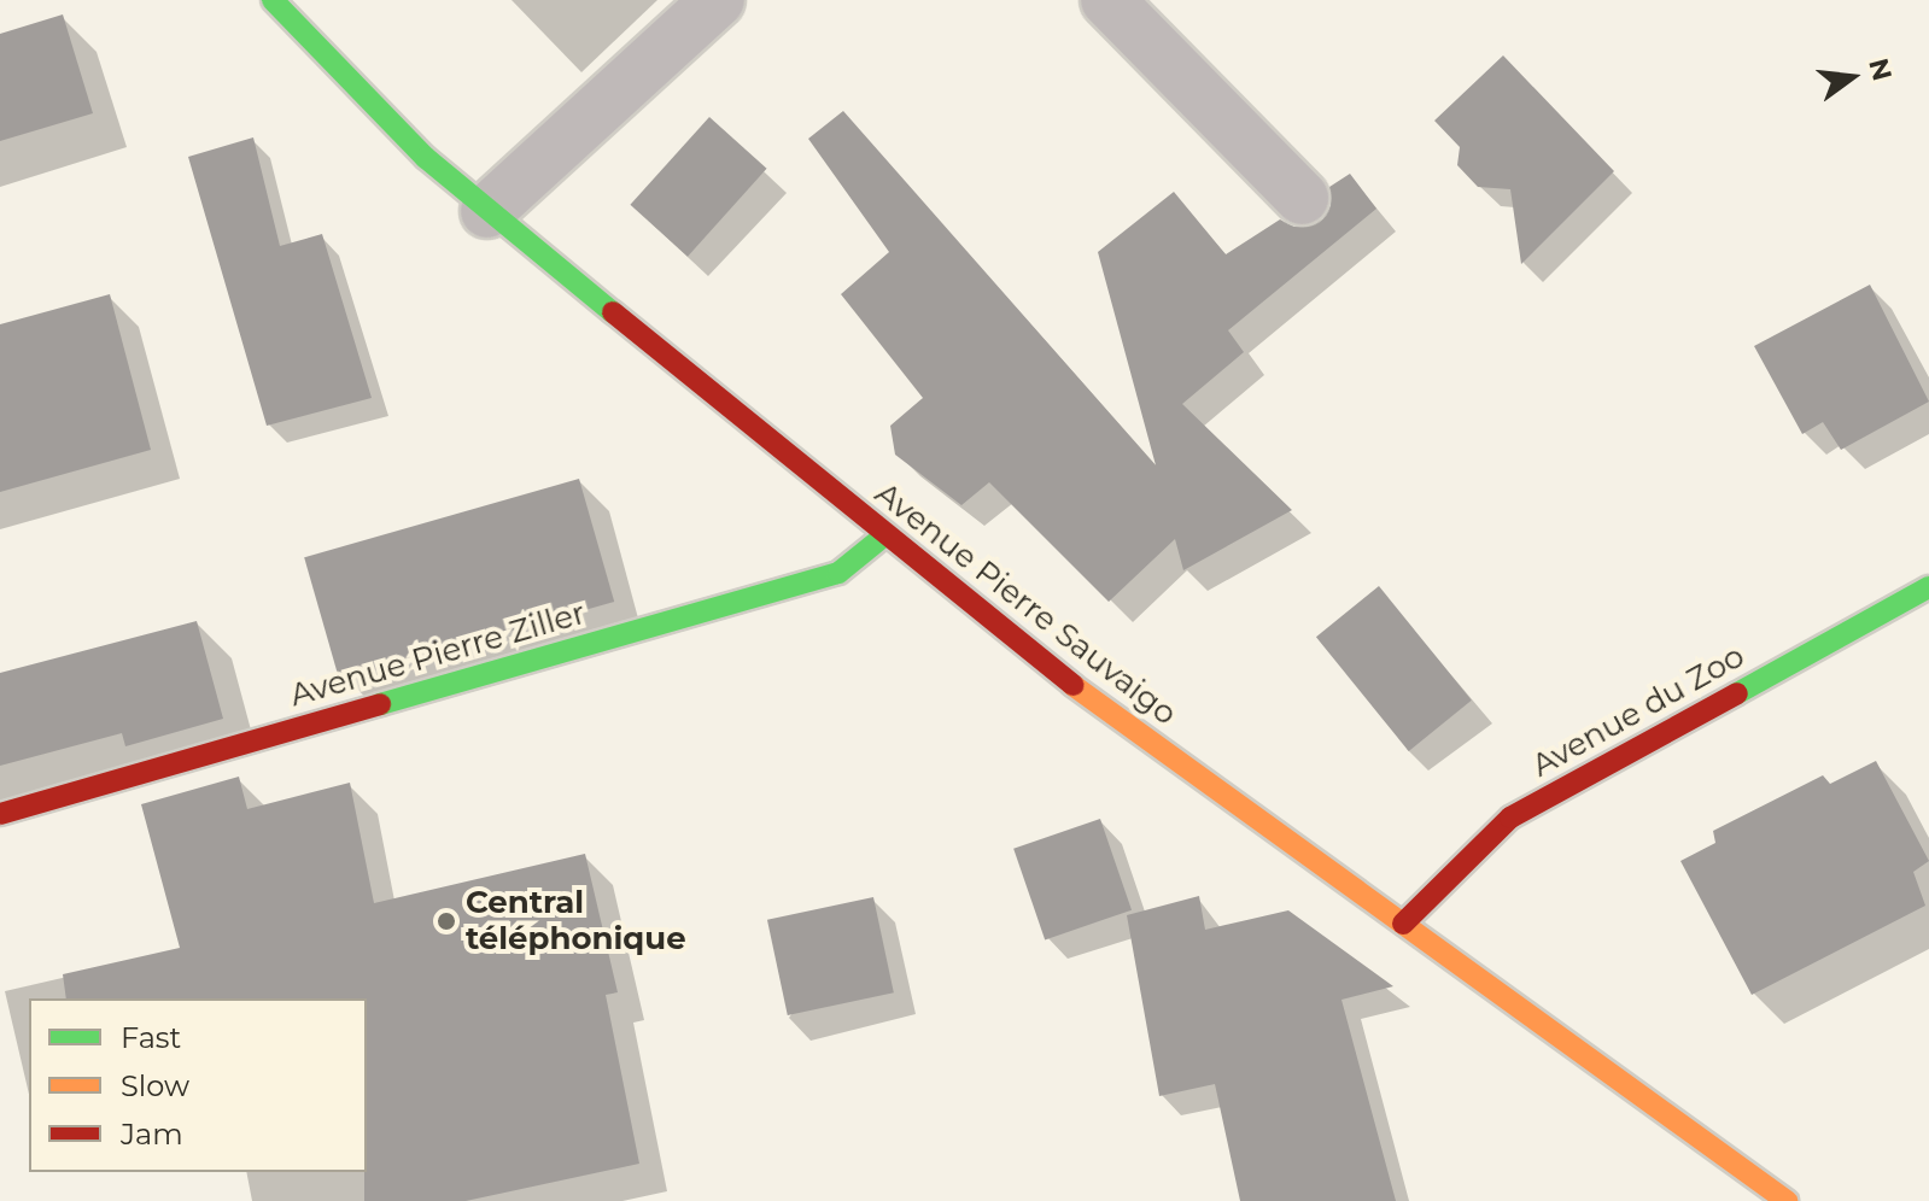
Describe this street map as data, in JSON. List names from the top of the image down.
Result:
{
  "streets": {
    "main road": ["Avenue Pierre Sauvaigo", "Avenue Pierre Ziller", "Avenue du Zoo"]
  },
  "crossings": [
    ["Avenue Pierre Sauvaigo", "Avenue Pierre Ziller"],
    ["Avenue Pierre Sauvaigo", "Avenue du Zoo"]
  ],
  "places": ["Central téléphonique"],
  "legend": ["Fast", "Slow", "Jam"],
  "north": "right"
}
